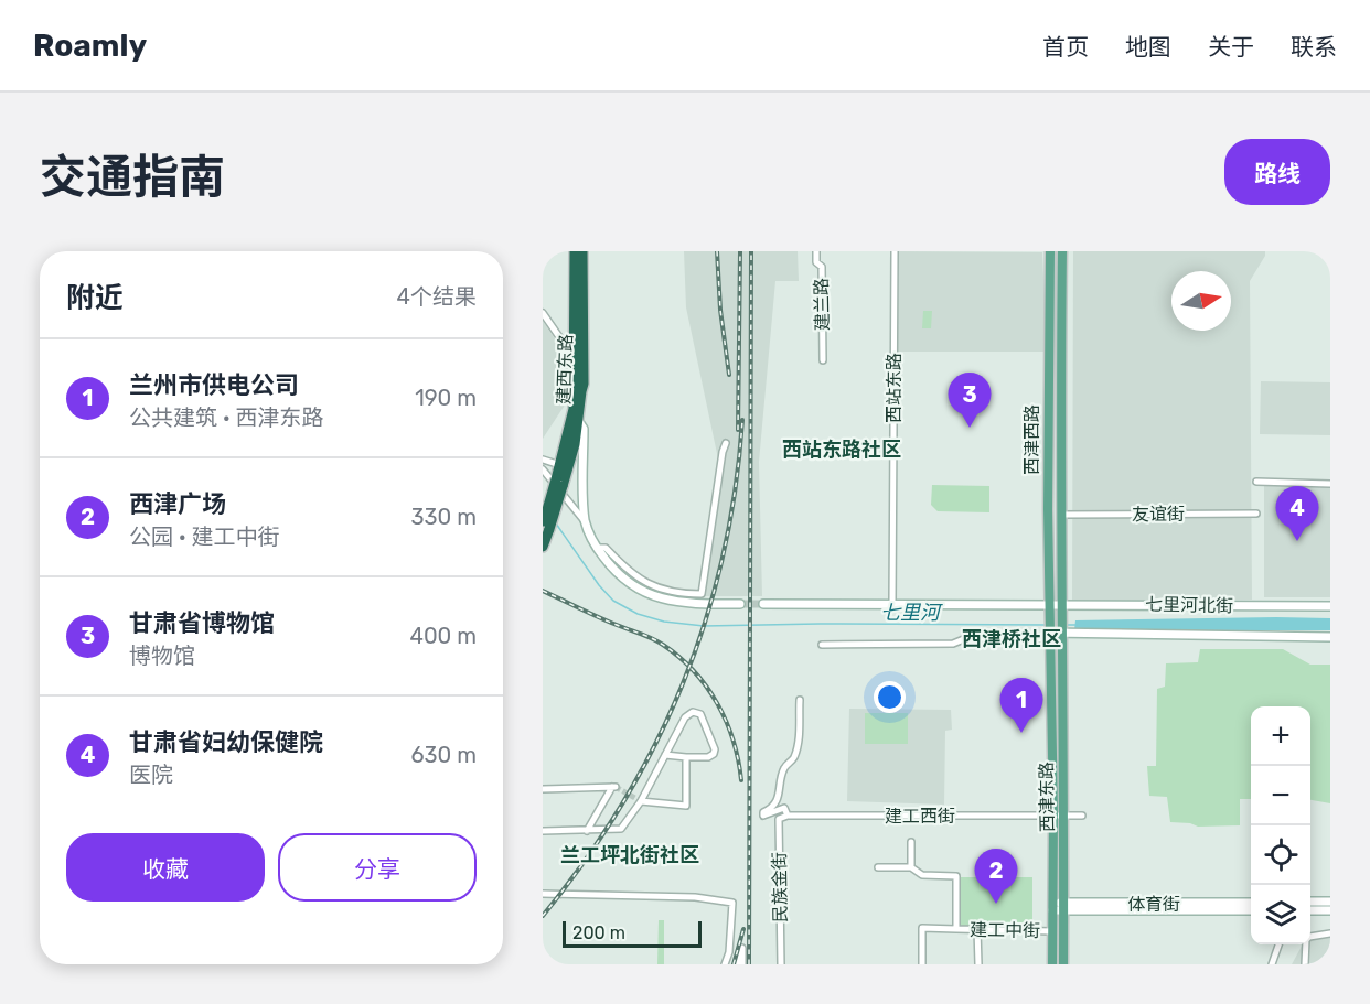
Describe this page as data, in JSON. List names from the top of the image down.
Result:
{
  "streets": {
    "highway": ["建西东路"],
    "main road": ["西津西路", "西津东路"],
    "street": [
      "建兰路",
      "西站东路",
      "友谊街",
      "七里河北街",
      "建工西街",
      "民族金街",
      "体育街",
      "建工中街"
    ]
  },
  "crossings": [
    ["西站东路", "七里河北街"],
    ["西津西路", "友谊街"],
    ["西津西路", "七里河北街"],
    ["西津西路", "西津东路"],
    ["七里河北街", "西津东路"],
    ["西津东路", "建工西街"],
    ["西津东路", "体育街"],
    ["建工西街", "民族金街"]
  ],
  "districts": ["西站东路社区", "西津桥社区", "兰工坪北街社区"],
  "water": ["七里河"],
  "scale_bar": "200 m",
  "north": "right",
  "page": {
    "header": "Roamly",
    "nav": [
      "首页",
      "地图",
      "关于",
      "联系"
    ],
    "title": "交通指南",
    "buttons": [
      "路线",
      ["收藏", "分享"]
    ],
    "heading": ["附近", "4个结果"],
    "list": [
      {
        "mark": "1",
        "name": "兰州市供电公司",
        "note": "公共建筑 · 西津东路",
        "value": "190 m"
      },
      {
        "mark": "2",
        "name": "西津广场",
        "note": "公园 · 建工中街",
        "value": "330 m"
      },
      {
        "mark": "3",
        "name": "甘肃省博物馆",
        "note": "博物馆",
        "value": "400 m"
      },
      {
        "mark": "4",
        "name": "甘肃省妇幼保健院",
        "note": "医院",
        "value": "630 m"
      }
    ],
    "pins": [
      "3",
      "4",
      "1",
      "2"
    ],
    "map_buttons": ["+", "−"],
    "scale": "200 m"
  }
}
